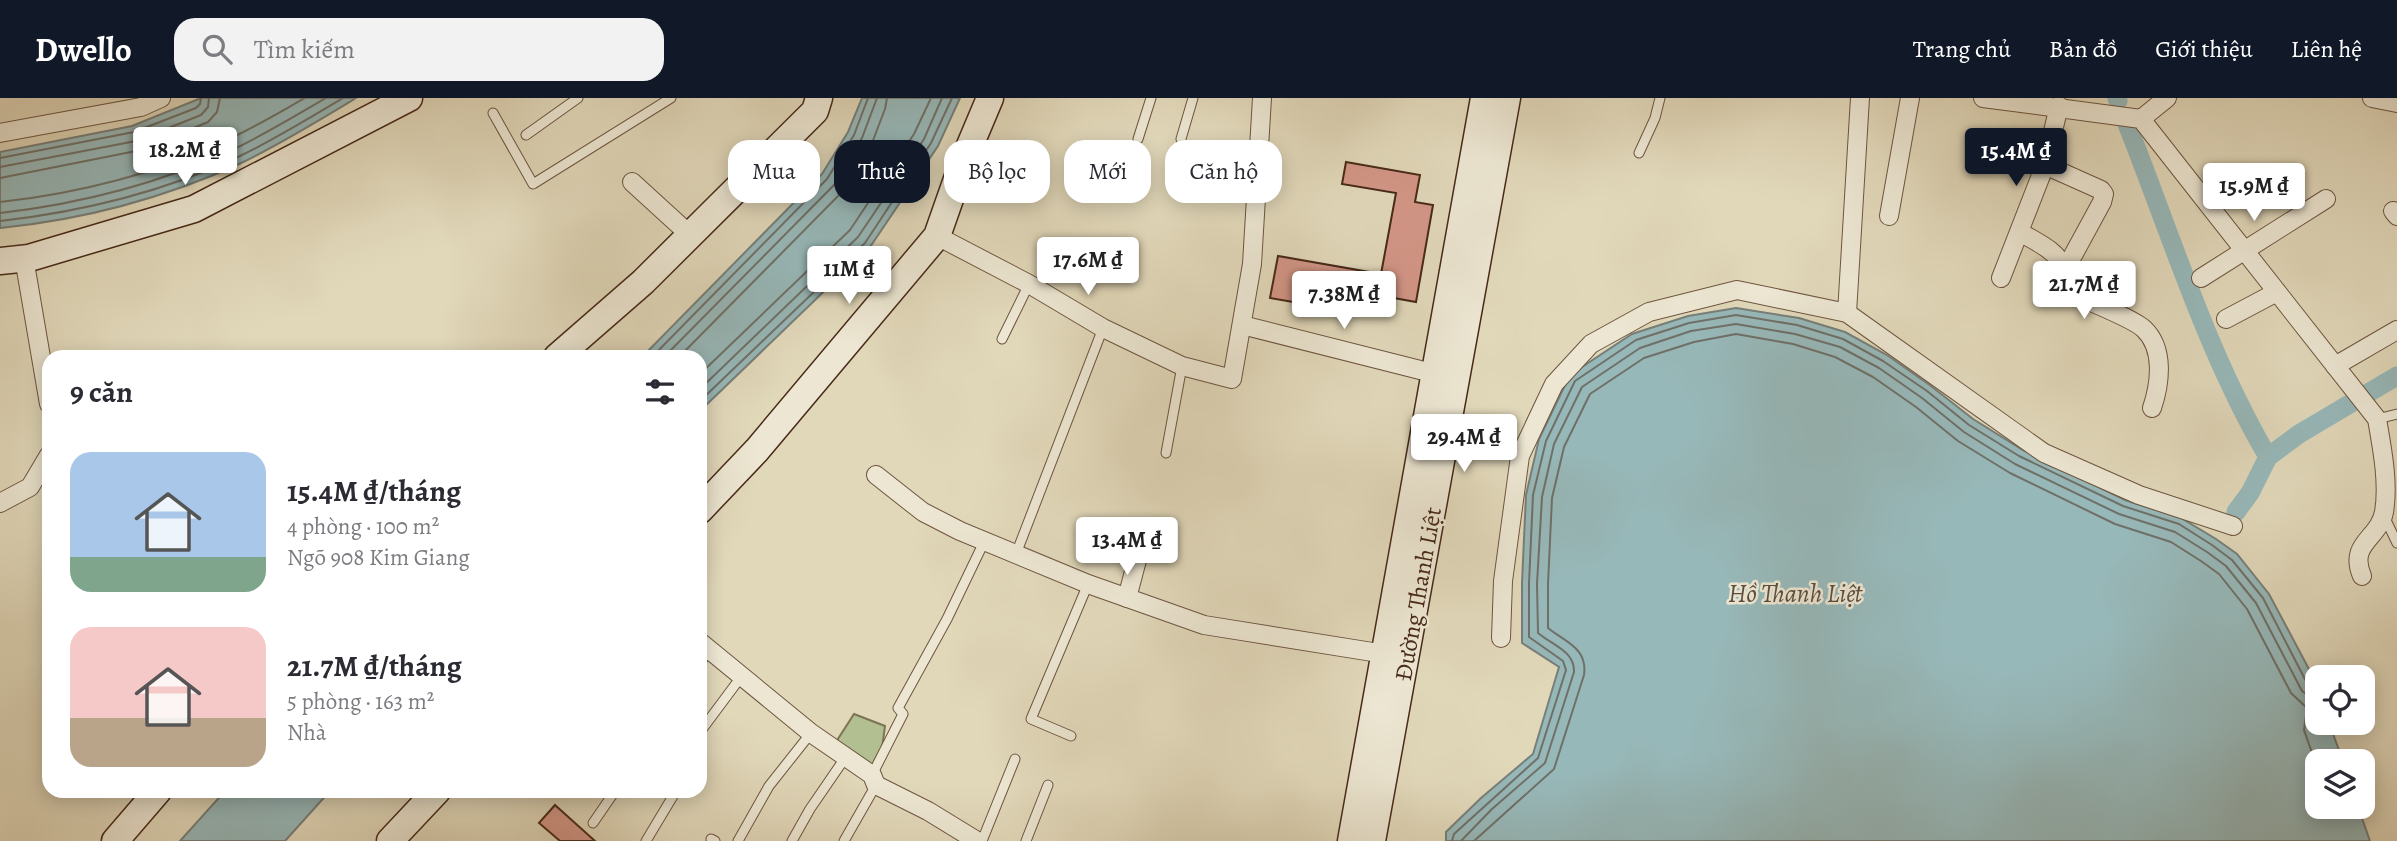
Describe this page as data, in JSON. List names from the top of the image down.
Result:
{
  "streets": {
    "street": ["Đường Thanh Liệt"]
  },
  "water": ["Hồ Thanh Liệt"],
  "page": {
    "header": "Dwello",
    "search": "Tìm kiếm",
    "nav": [
      "Trang chủ",
      "Bản đồ",
      "Giới thiệu",
      "Liên hệ"
    ],
    "price": [
      "18.2M ₫",
      "15.4M ₫",
      "15.9M ₫",
      "17.6M ₫",
      "11M ₫",
      "21.7M ₫",
      "7.38M ₫",
      "29.4M ₫",
      "13.4M ₫"
    ],
    "chip": [
      "Mua",
      "Thuê",
      "Bộ lọc",
      "Mới",
      "Căn hộ"
    ],
    "heading": "9 căn",
    "list": [
      {
        "name": "15.4M ₫/tháng",
        "note": "4 phòng · 100 m² · Ngõ 908 Kim Giang"
      },
      {
        "name": "21.7M ₫/tháng",
        "note": "5 phòng · 163 m² · Nhà"
      }
    ]
  }
}
